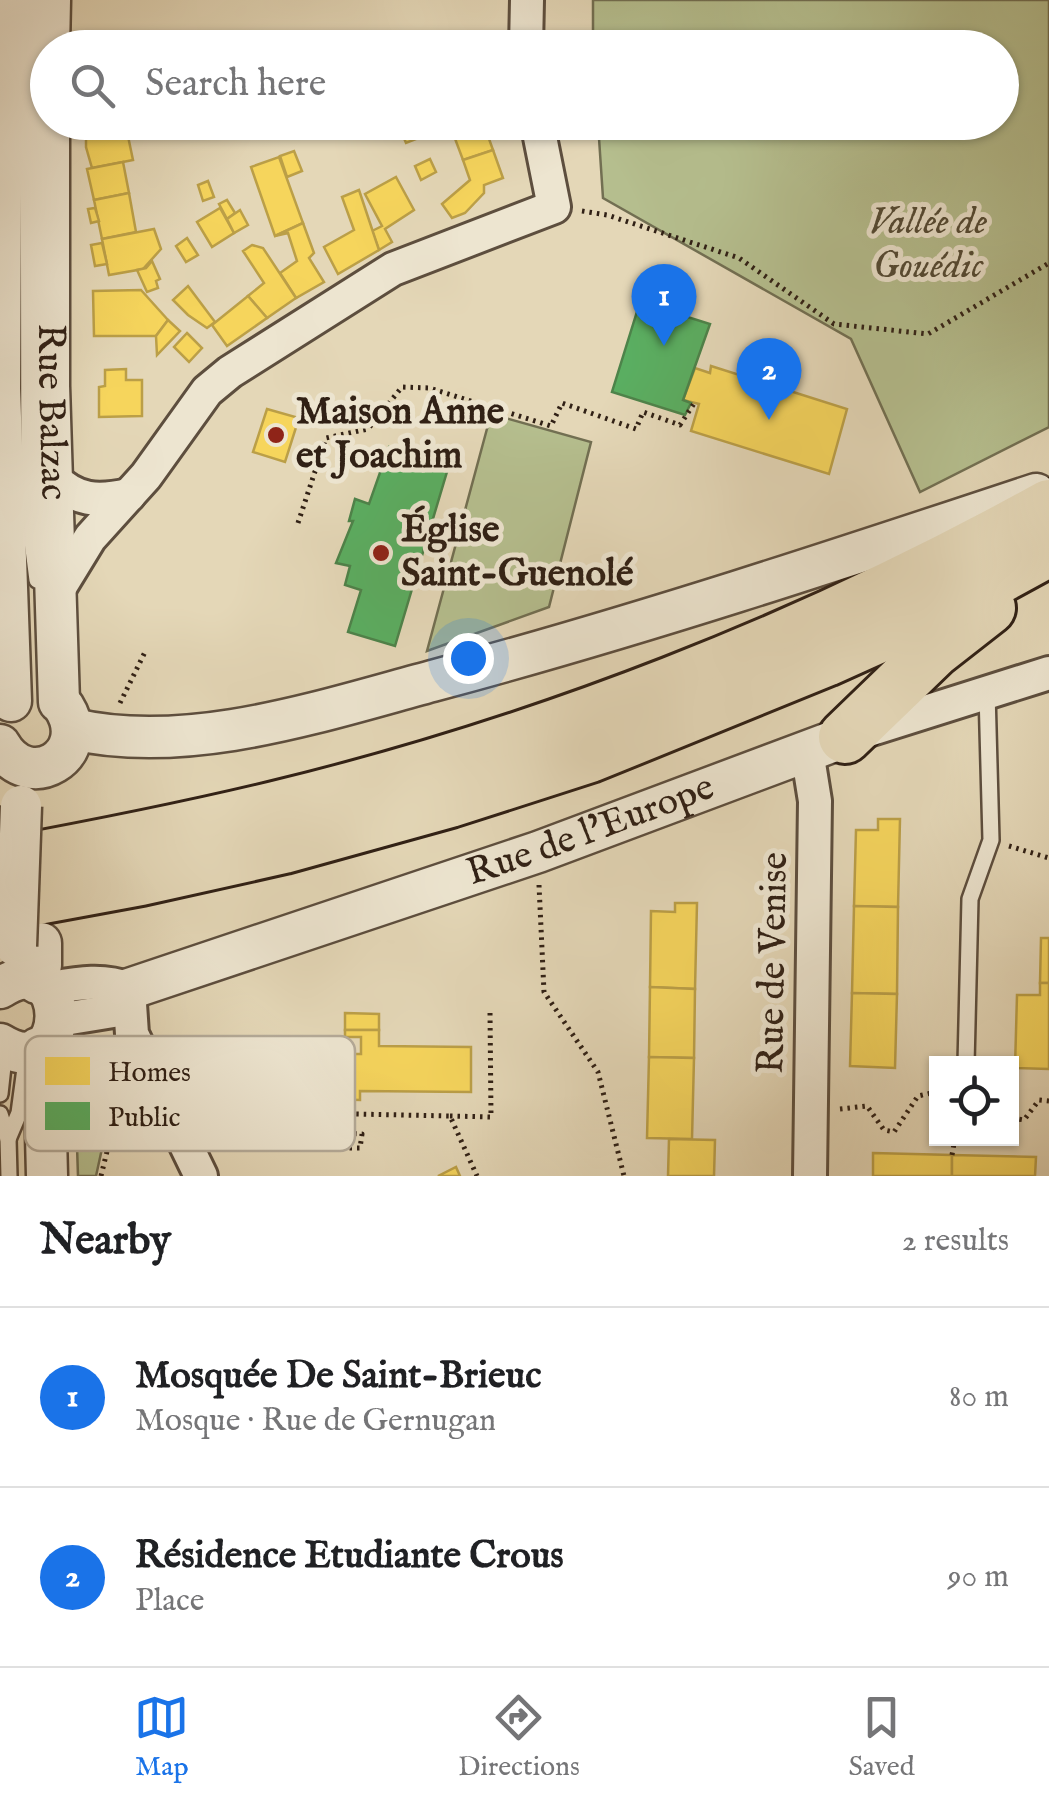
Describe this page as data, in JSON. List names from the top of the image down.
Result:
{
  "streets": {
    "street": ["Rue Balzac", "Rue de l'Europe", "Rue de Venise"]
  },
  "crossings": [
    ["Rue Balzac", "Rue de l'Europe"],
    ["Rue de l'Europe", "Rue de Venise"]
  ],
  "parks": ["Vallée de Gouédic"],
  "places": ["Maison Anne et Joachim", "Église Saint-Guenolé"],
  "legend": ["Homes", "Public"],
  "page": {
    "search": "Search here",
    "pins": ["1", "2"],
    "heading": ["Nearby", "2 results"],
    "list": [
      {
        "mark": "1",
        "name": "Mosquée De Saint-Brieuc",
        "note": "Mosque · Rue de Gernugan",
        "value": "80 m"
      },
      {
        "mark": "2",
        "name": "Résidence Etudiante Crous",
        "note": "Place",
        "value": "90 m"
      }
    ],
    "nav": ["Map", "Directions", "Saved"]
  }
}
